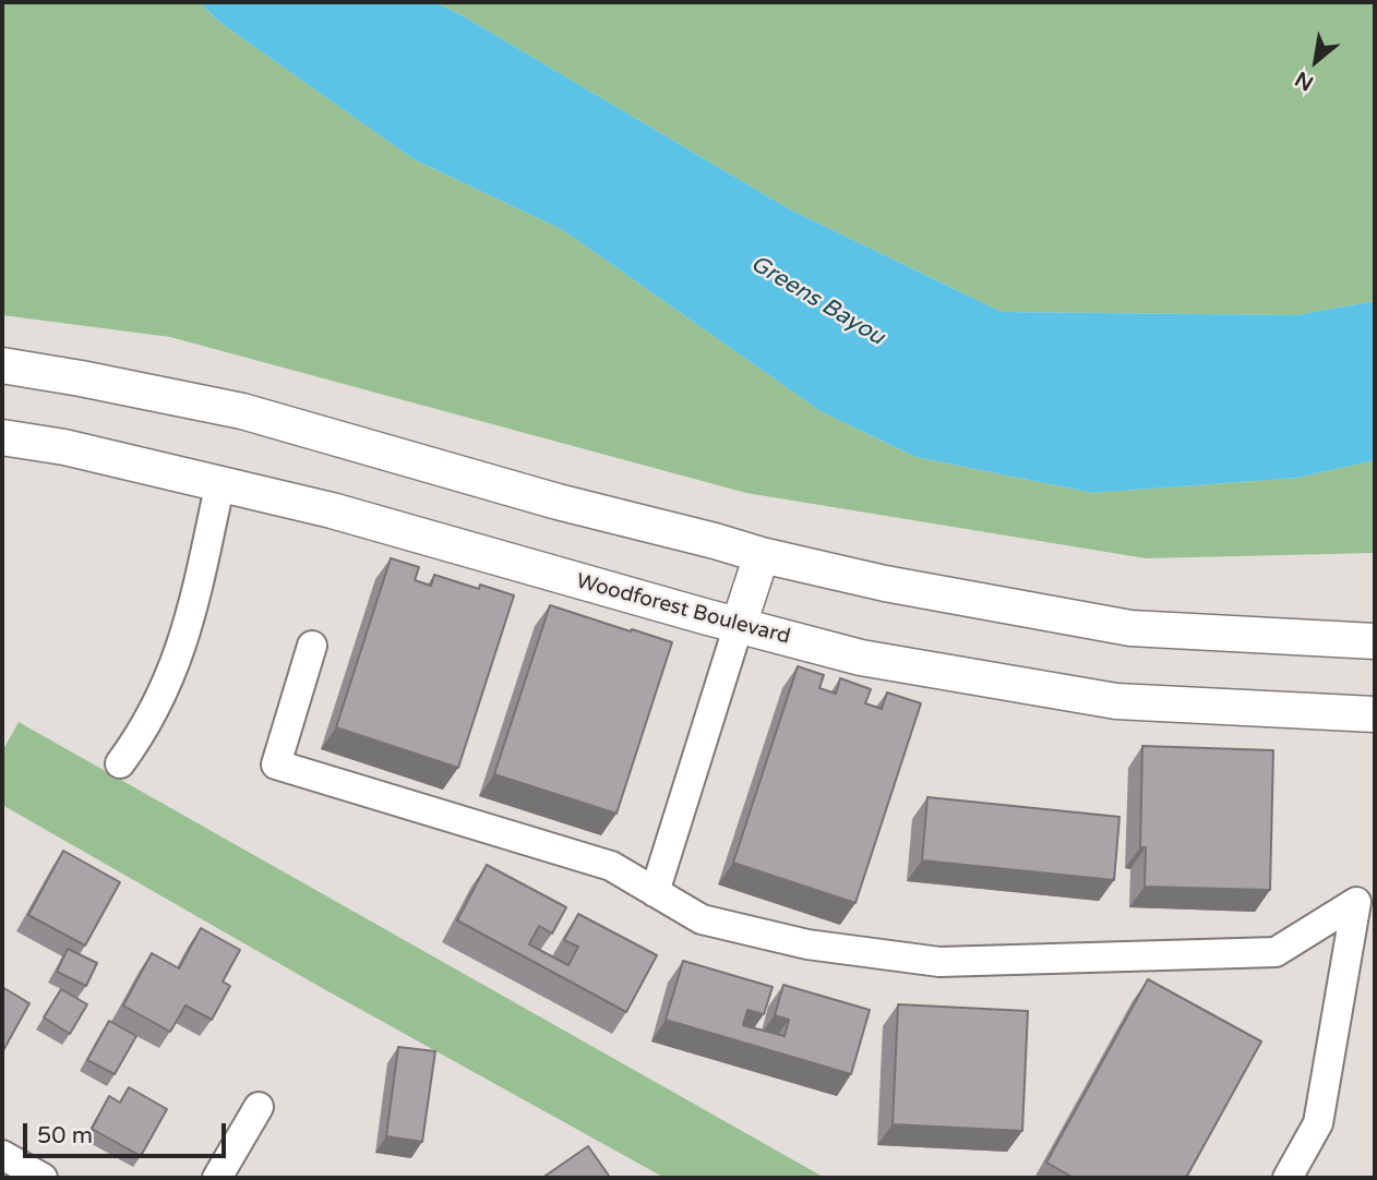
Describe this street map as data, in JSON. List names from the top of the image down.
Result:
{
  "streets": {
    "main road": ["Woodforest Boulevard"]
  },
  "water": ["Greens Bayou"],
  "scale_bar": "50 m",
  "north": "bottom left"
}
